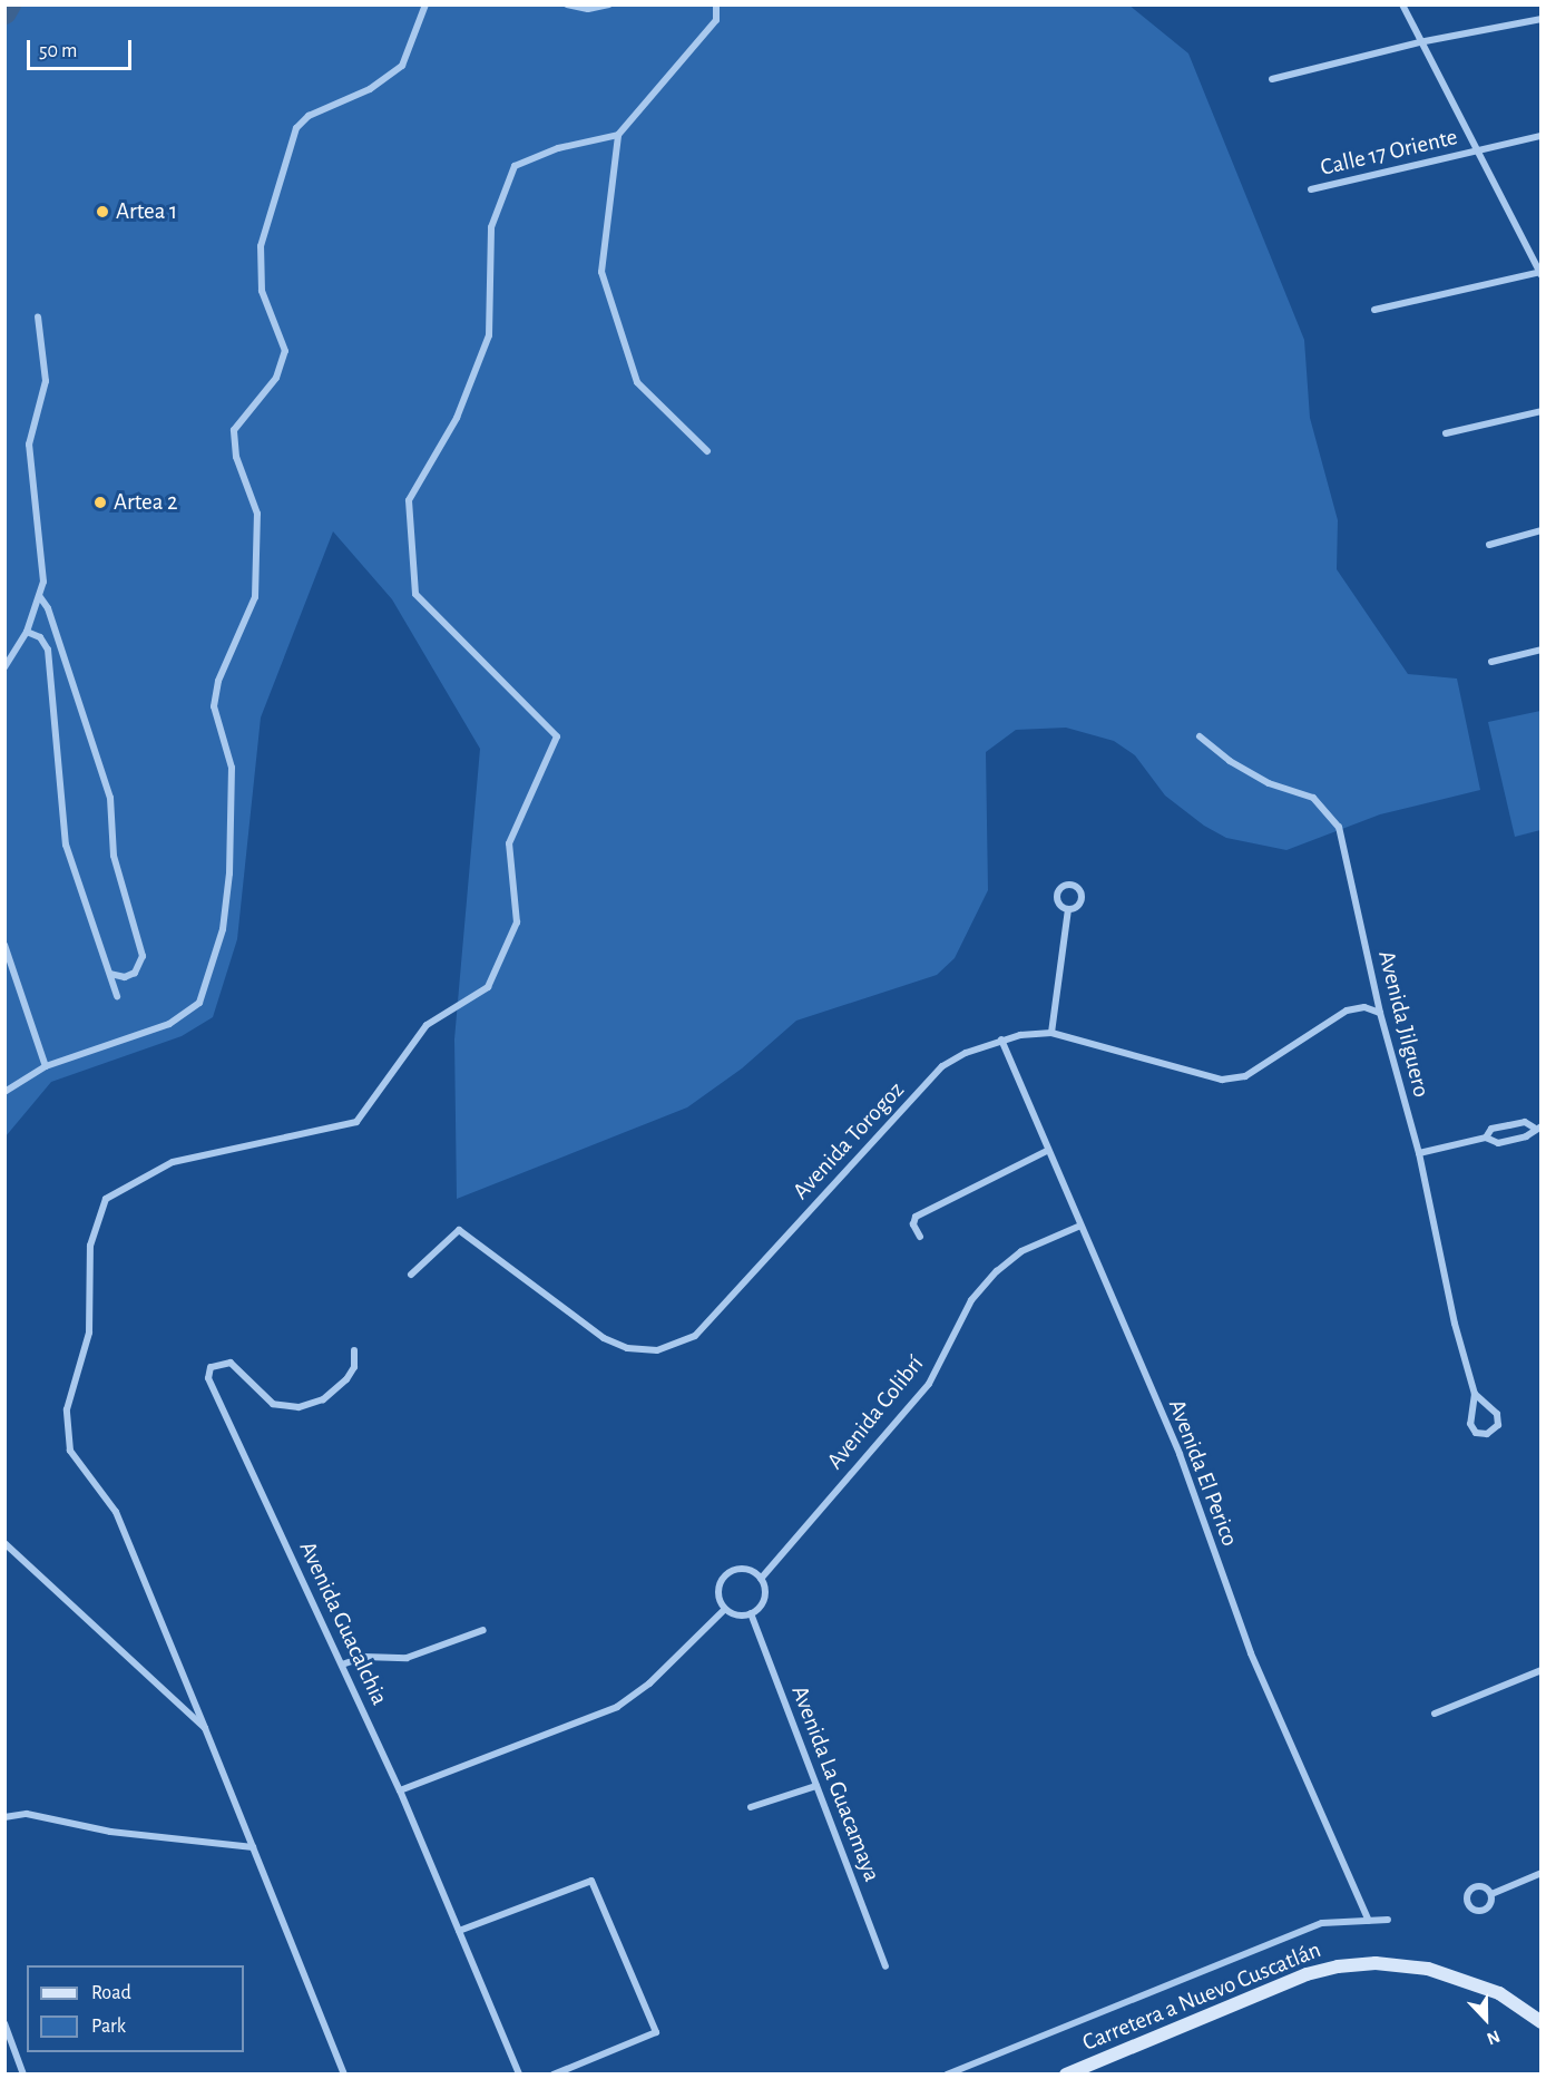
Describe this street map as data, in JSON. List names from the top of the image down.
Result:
{
  "streets": {
    "street": [
      "Calle 17 Oriente",
      "Avenida Jilguero",
      "Avenida Torogoz",
      "Avenida Colibrí",
      "Avenida El Perico",
      "Avenida Guacalchia",
      "Avenida La Guacamaya",
      "Carretera a Nuevo Cuscatlán"
    ]
  },
  "crossings": [
    ["Avenida Jilguero", "Avenida Torogoz"],
    ["Avenida Torogoz", "Avenida El Perico"],
    ["Avenida Colibrí", "Avenida El Perico"],
    ["Avenida Colibrí", "Avenida La Guacamaya"]
  ],
  "places": ["Artea 1", "Artea 2"],
  "legend": ["Road", "Park"],
  "scale_bar": "50 m",
  "north": "bottom"
}
